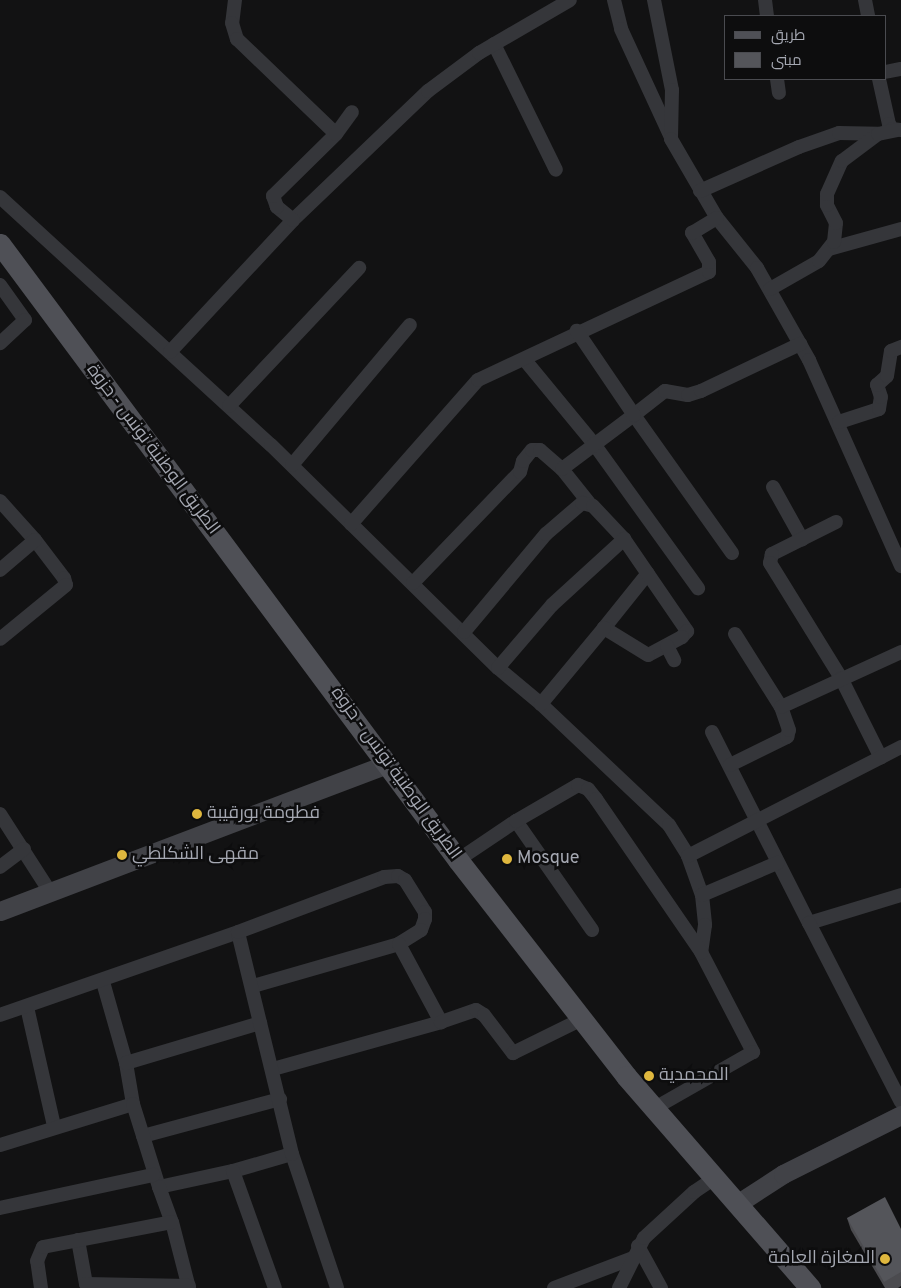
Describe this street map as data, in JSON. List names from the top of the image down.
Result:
{
  "streets": {
    "main road": ["الطريق الوطنية تونس - حزوة"]
  },
  "places": [
    "فطومة بورقيبة",
    "مقهى الشكلطي",
    "Mosque",
    "المحمدية",
    "المغازة العامة"
  ],
  "legend": ["طريق", "مبنى"]
}
